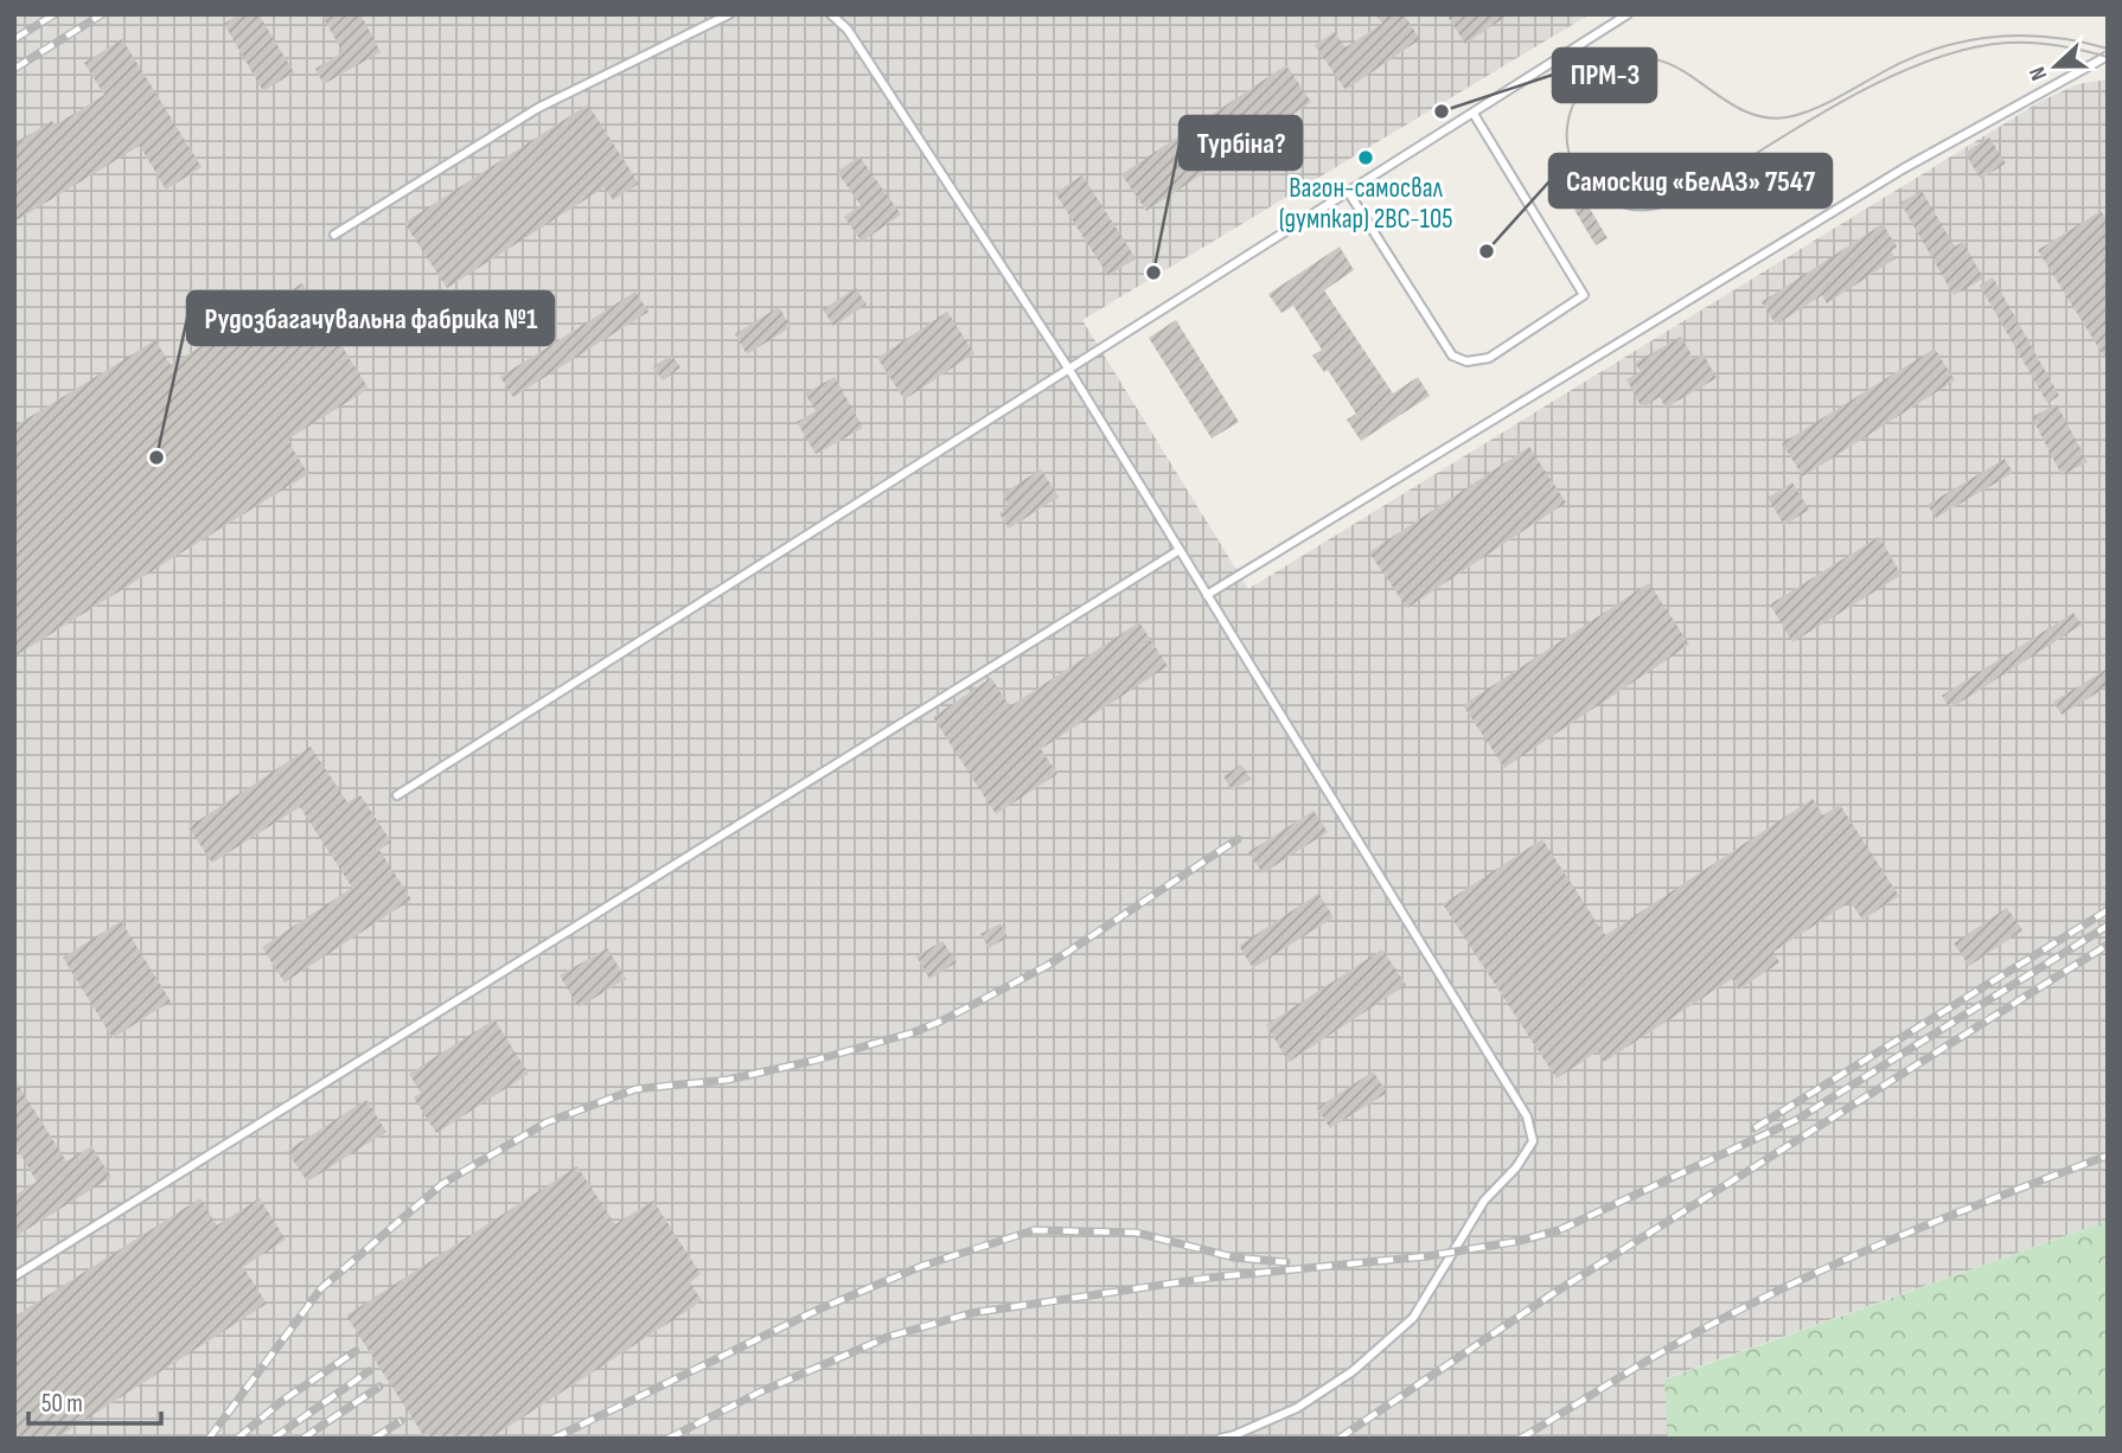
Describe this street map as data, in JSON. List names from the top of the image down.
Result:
{
  "places": [
    "ПРМ-3",
    "Вагон-самосвал (думпкар) 2ВС-105",
    "Самоскид «БелАЗ» 7547",
    "Турбіна?",
    "Рудозбагачувальна фабрика №1"
  ],
  "scale_bar": "50 m",
  "north": "left"
}
